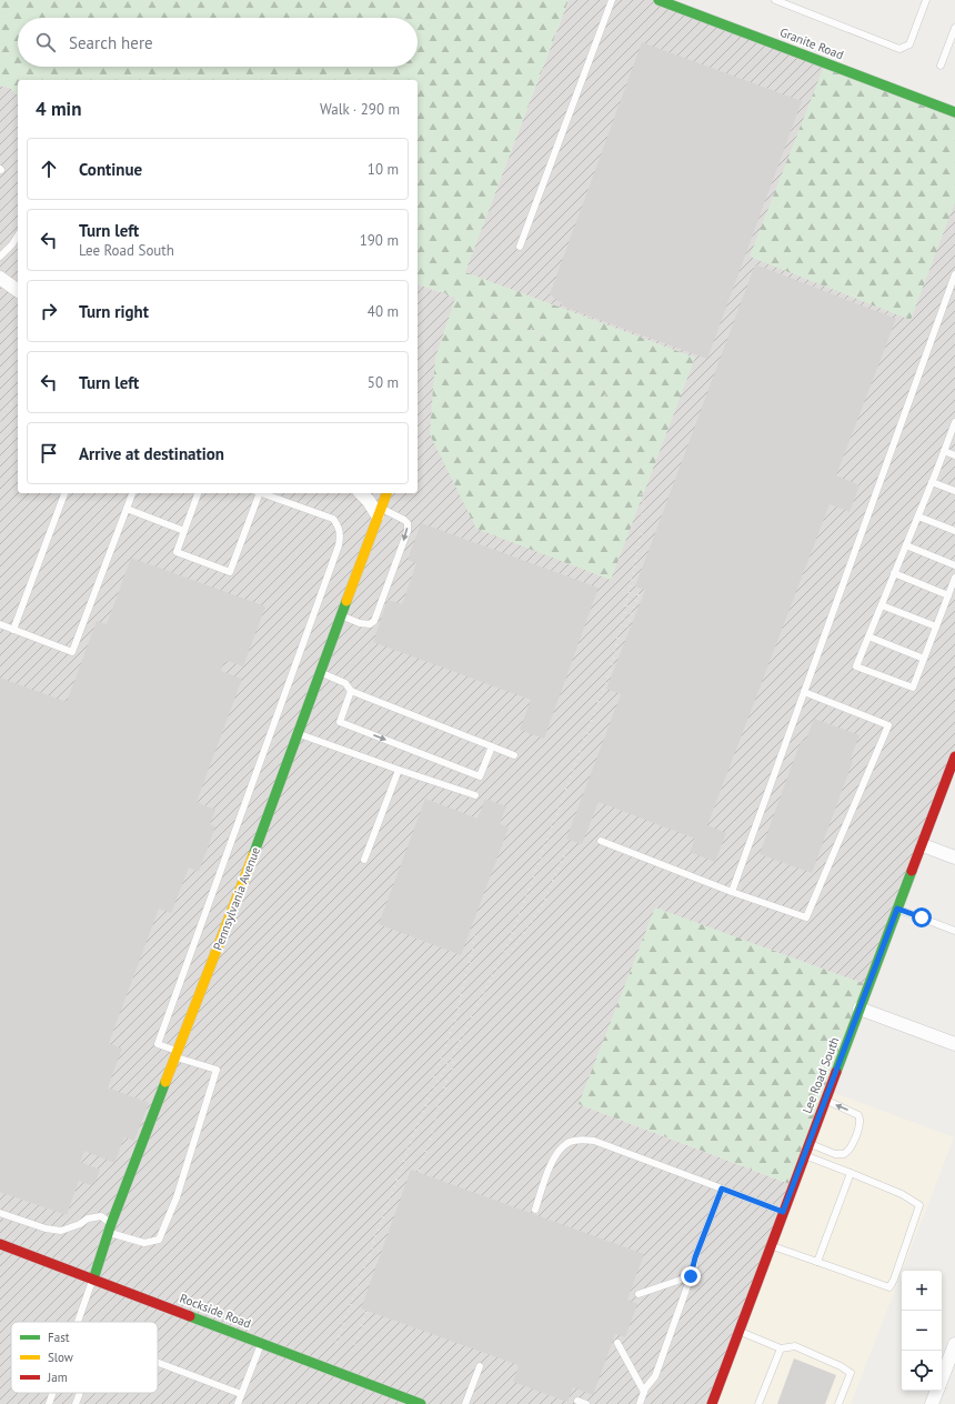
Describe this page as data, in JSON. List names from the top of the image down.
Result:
{
  "streets": {
    "street": [
      "Granite Road",
      "Pennsylvania Avenue",
      "Lee Road South",
      "Rockside Road"
    ]
  },
  "crossings": [
    ["Pennsylvania Avenue", "Rockside Road"]
  ],
  "legend": ["Fast", "Slow", "Jam"],
  "page": {
    "search": "Search here",
    "heading": ["4 min", "Walk · 290 m"],
    "list": [
      ["Continue", "10 m"],
      ["Turn left", "Lee Road South", "190 m"],
      ["Turn right", "40 m"],
      ["Turn left", "50 m"],
      "Arrive at destination"
    ],
    "map_buttons": ["+", "−"]
  }
}
